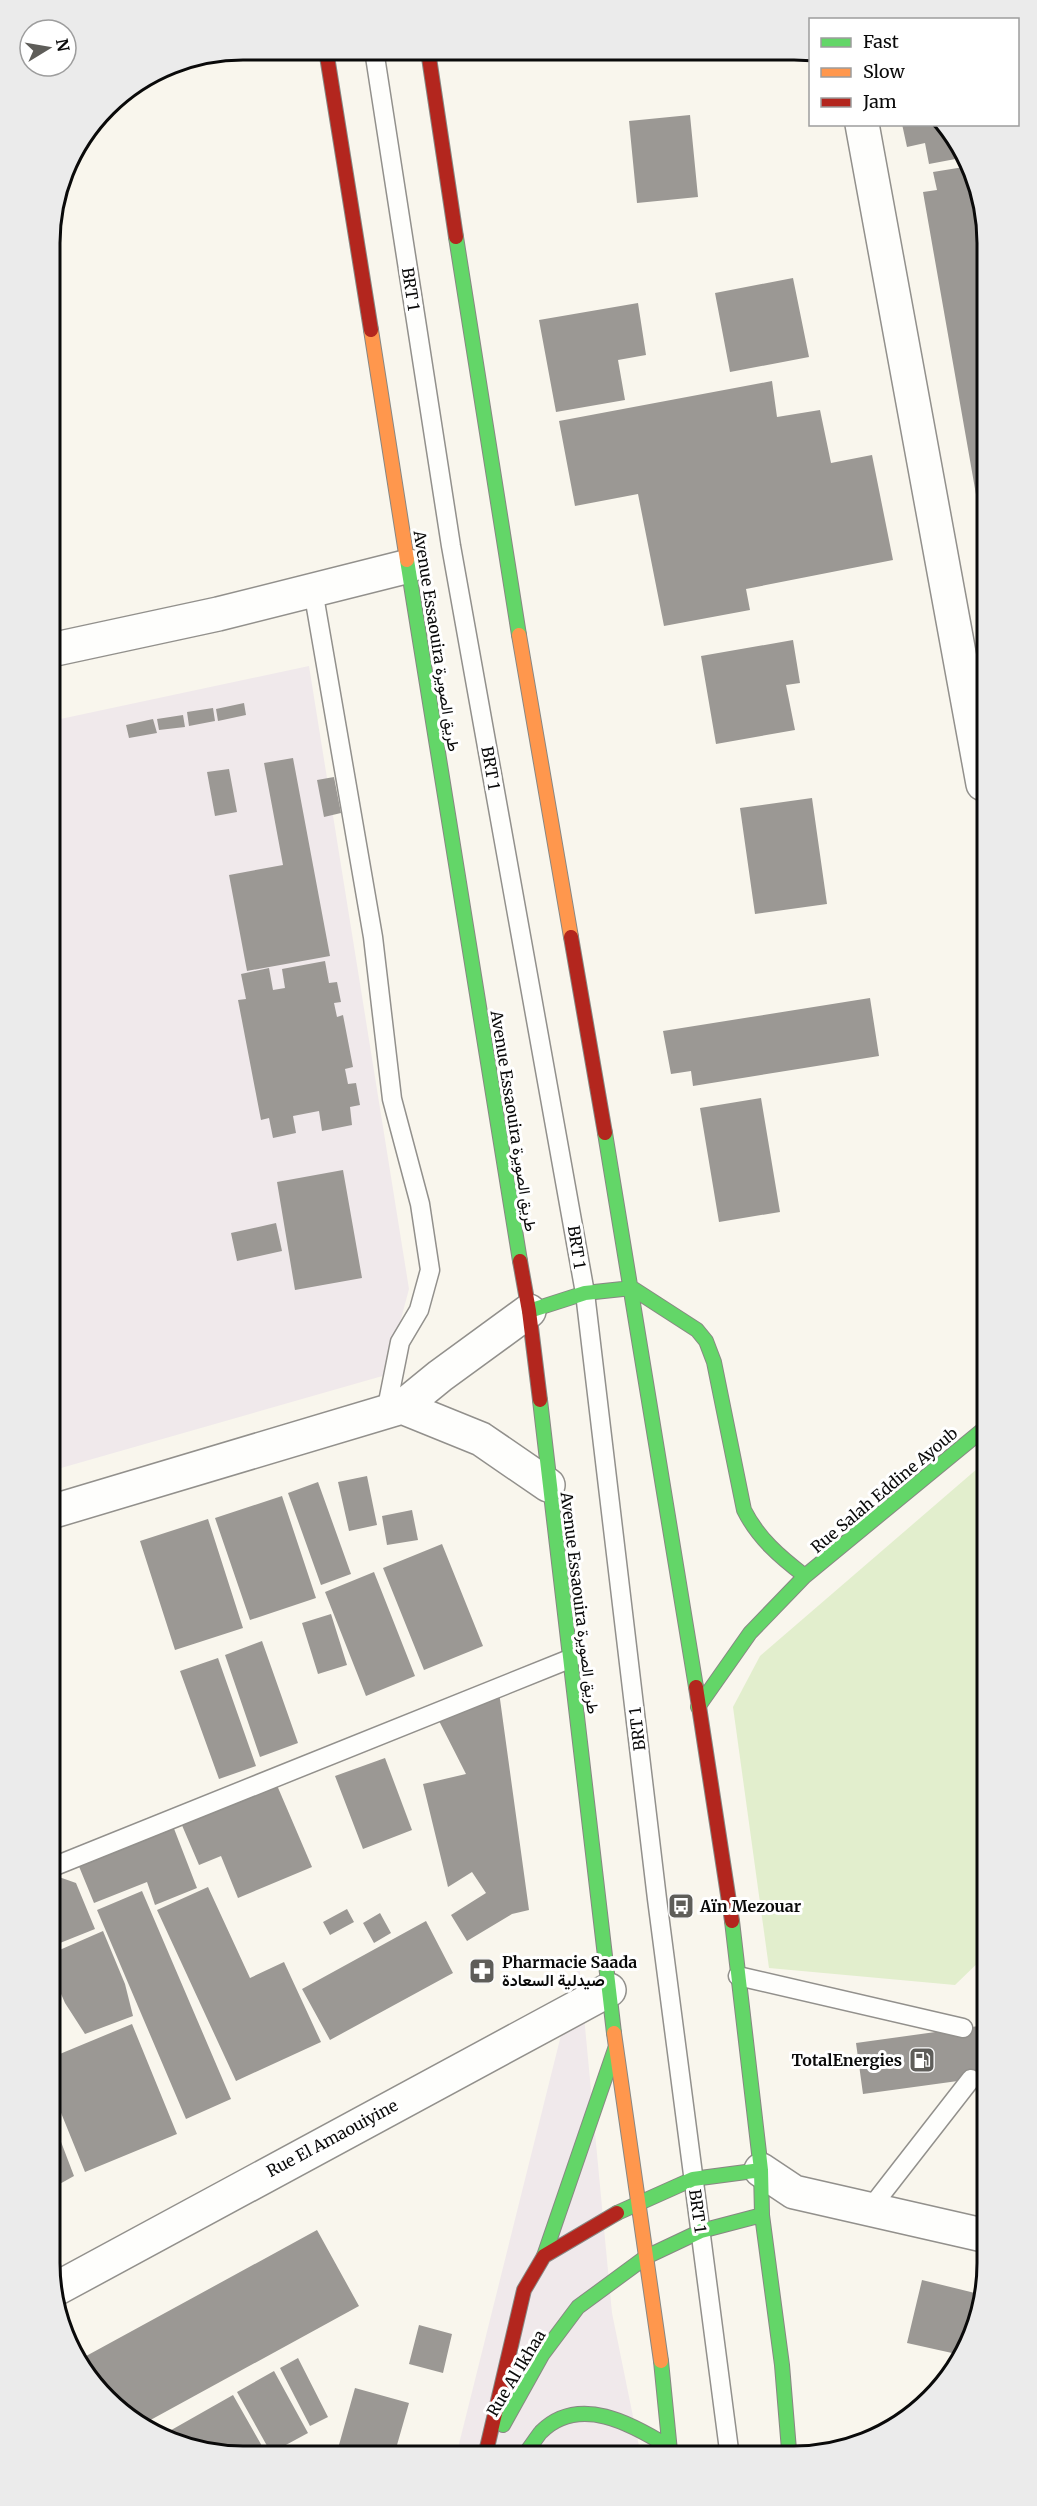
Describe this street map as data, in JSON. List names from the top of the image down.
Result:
{
  "streets": {
    "main road": ["Avenue Essaouira طريق الصويرة", "Rue Salah Eddine Ayoub", "Rue Al Ikhaa"],
    "street": ["Rue El Amaouiyine"],
    "lane": ["BRT 1"]
  },
  "crossings": [
    ["BRT 1", "Rue Al Ikhaa"],
    ["Avenue Essaouira طريق الصويرة", "Rue El Amaouiyine"],
    ["Avenue Essaouira طريق الصويرة", "Rue Al Ikhaa"]
  ],
  "places": {
    "bus stop": ["Aïn Mezouar"],
    "pharmacy": ["Pharmacie Saada صيدلية السعادة"],
    "fuel station": ["TotalEnergies"]
  },
  "legend": ["Fast", "Slow", "Jam"],
  "north": "right"
}
